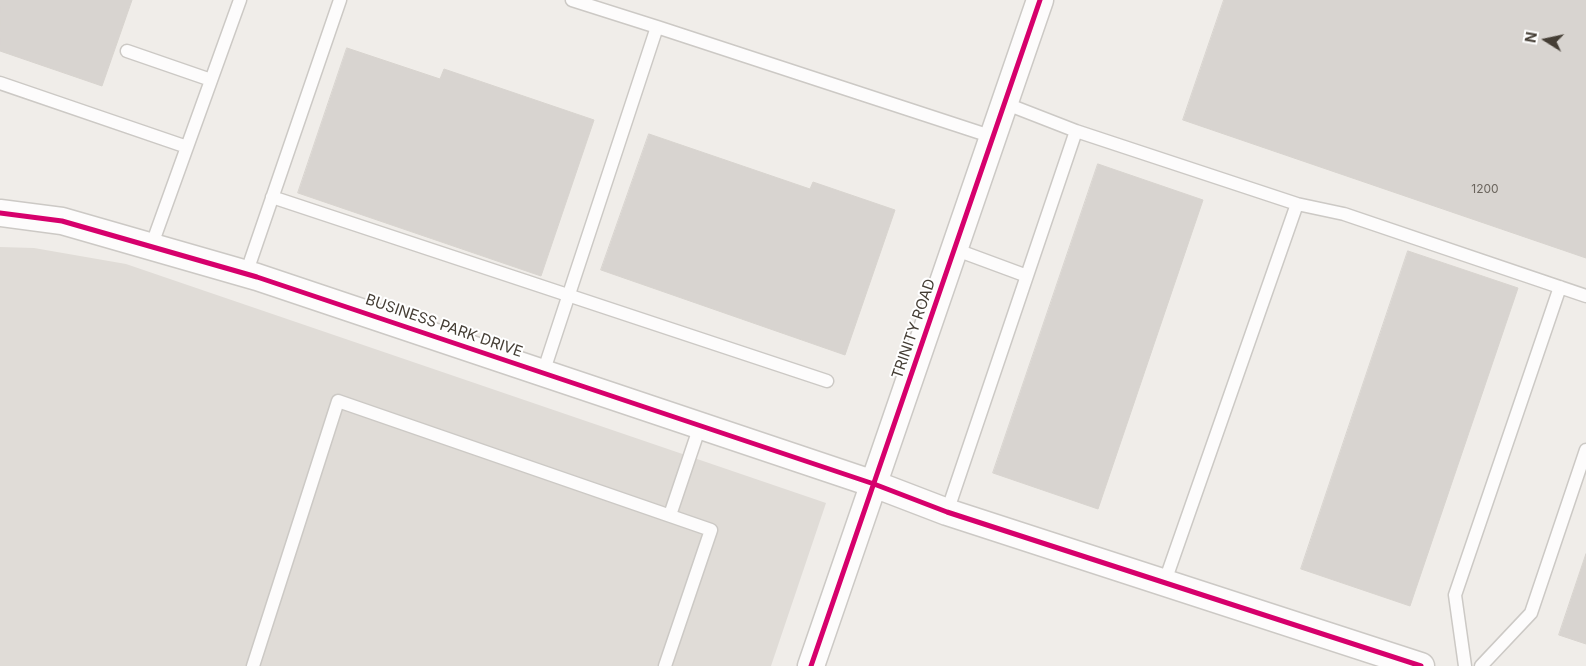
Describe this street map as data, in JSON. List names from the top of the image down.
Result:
{
  "streets": {
    "street": ["BUSINESS PARK DRIVE", "TRINITY ROAD"]
  },
  "crossings": [
    ["BUSINESS PARK DRIVE", "TRINITY ROAD"]
  ],
  "house_numbers": ["1200"],
  "north": "left"
}
